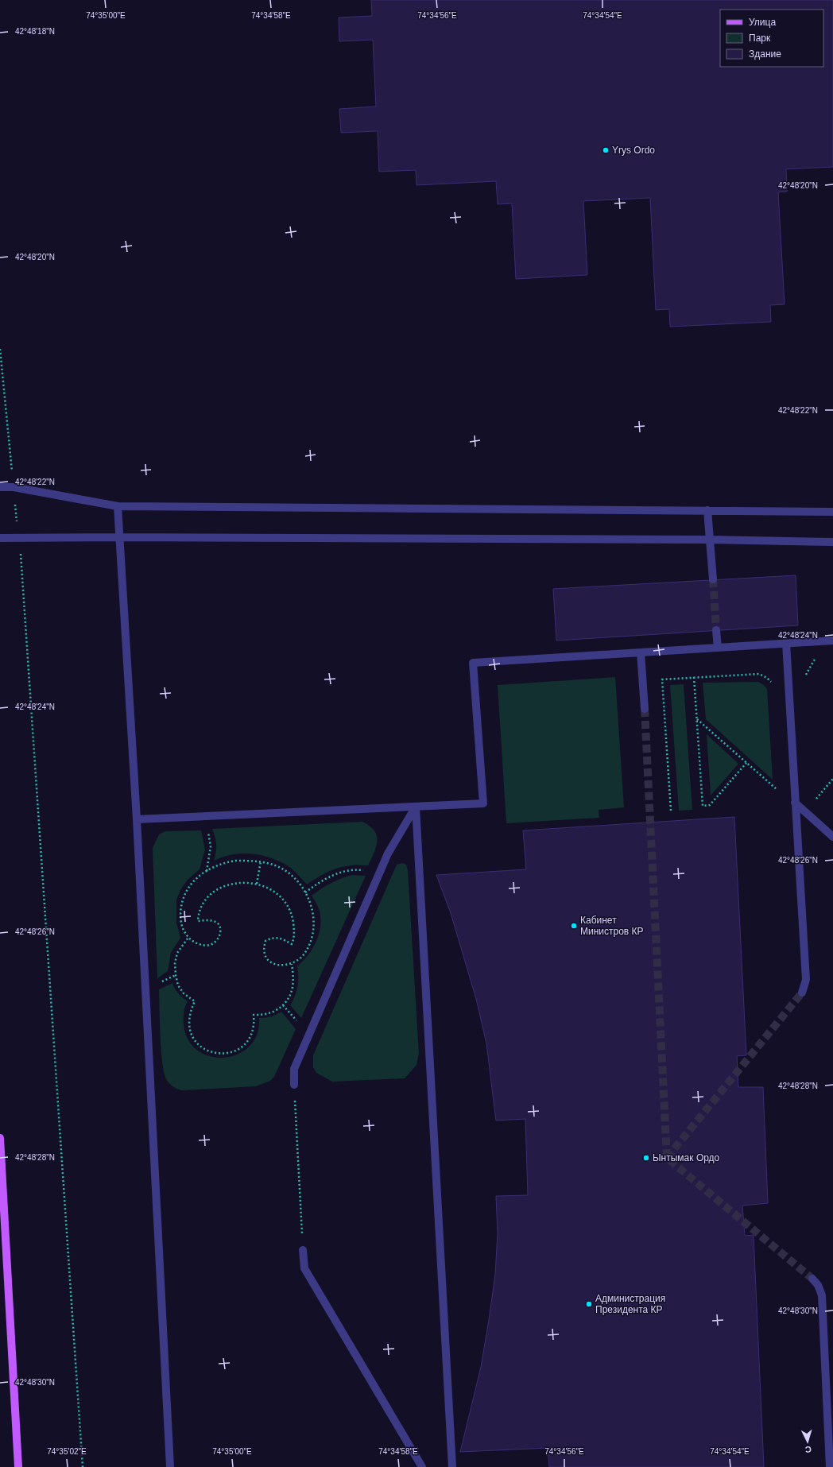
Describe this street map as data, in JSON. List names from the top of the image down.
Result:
{
  "places": [
    "Yrys Ordo",
    "Кабинет Министров КР",
    "Ынтымак Ордо",
    "Администрация Президента КР"
  ],
  "legend": ["Улица", "Парк", "Здание"],
  "north": "bottom",
  "coordinates": [
    "74°35'00\"E",
    "74°34'58\"E",
    "74°34'56\"E",
    "74°34'54\"E",
    "42°48'18\"N",
    "42°48'20\"N",
    "42°48'22\"N",
    "42°48'24\"N",
    "42°48'26\"N",
    "42°48'28\"N",
    "42°48'30\"N",
    "74°35'02\"E"
  ]
}
